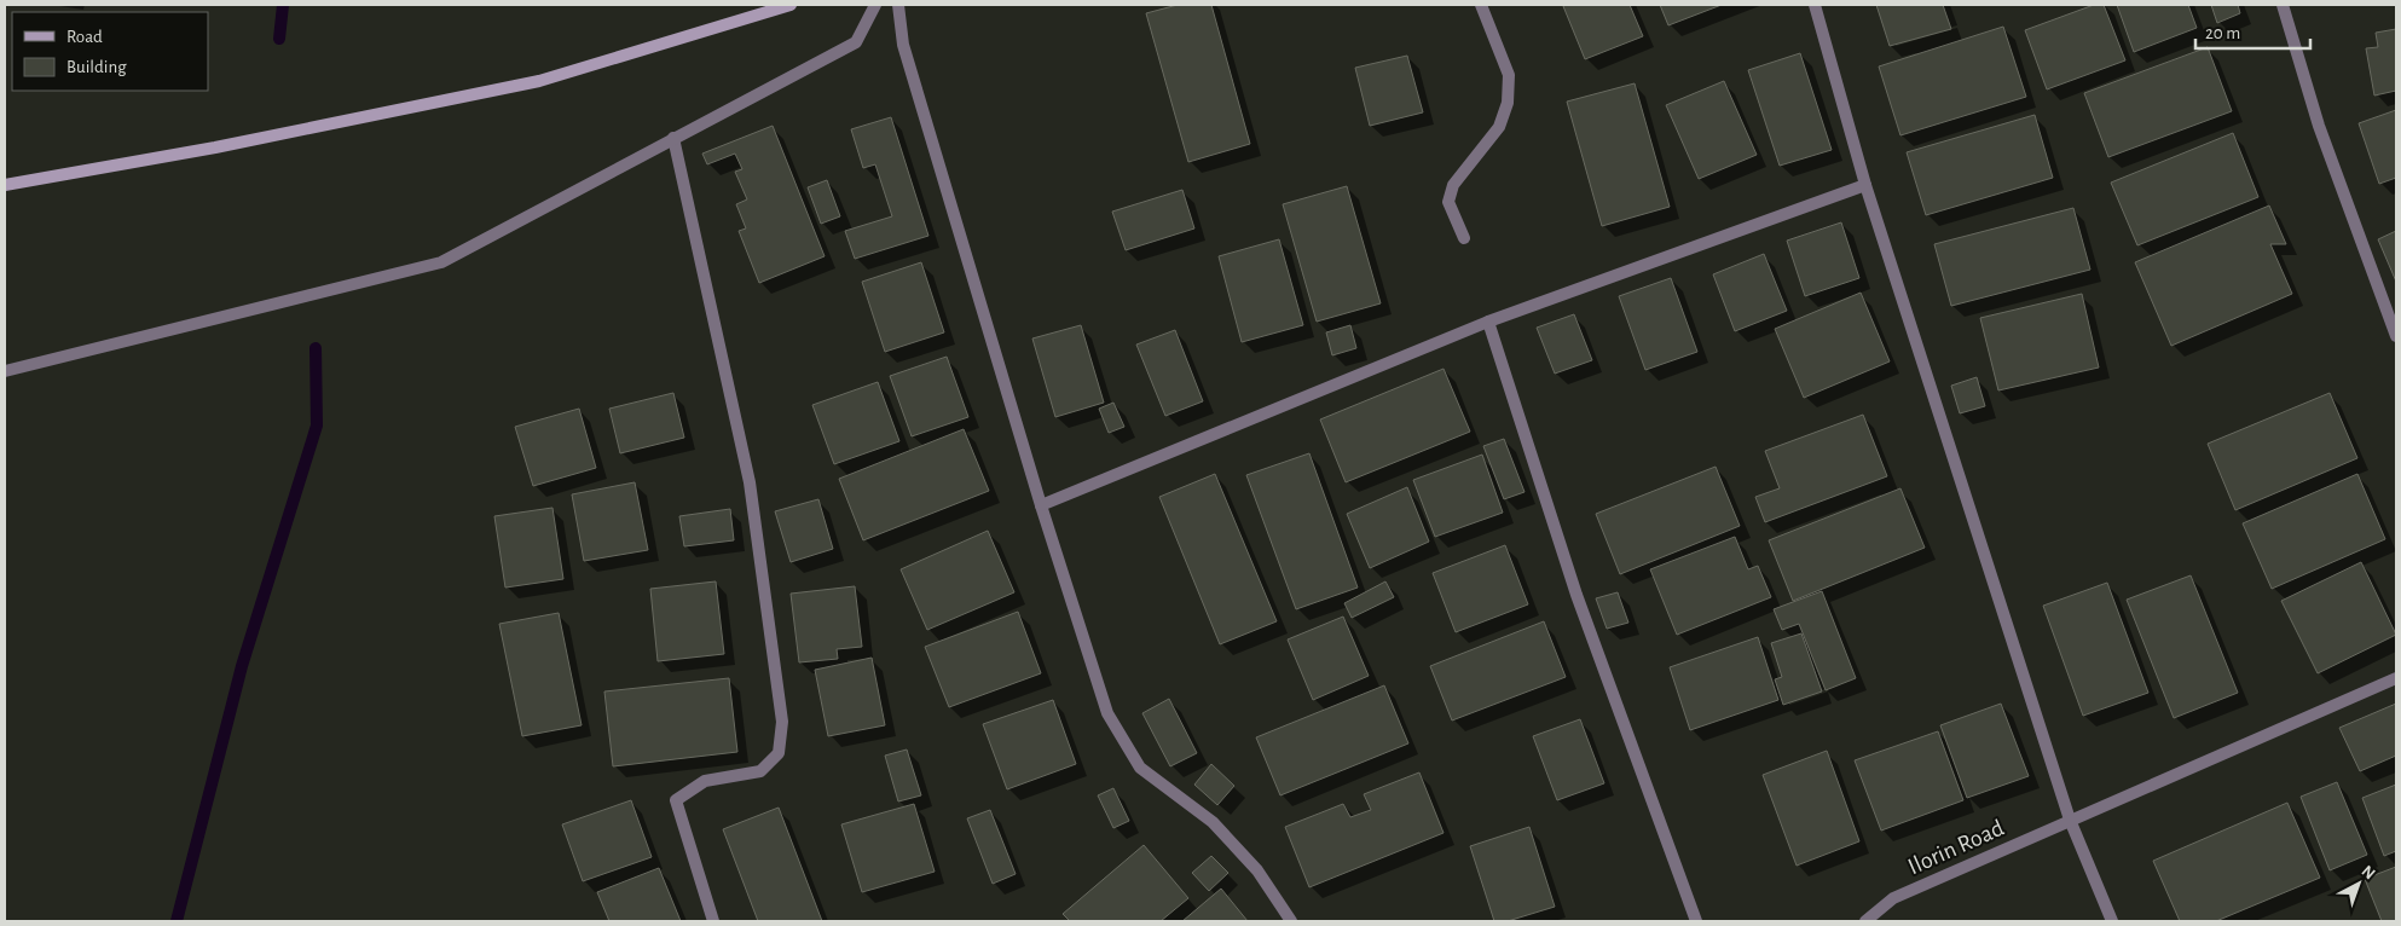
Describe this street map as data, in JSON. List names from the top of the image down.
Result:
{
  "streets": {
    "street": ["Ilorin Road"]
  },
  "legend": ["Road", "Building"],
  "scale_bar": "20 m",
  "north": "top right"
}
